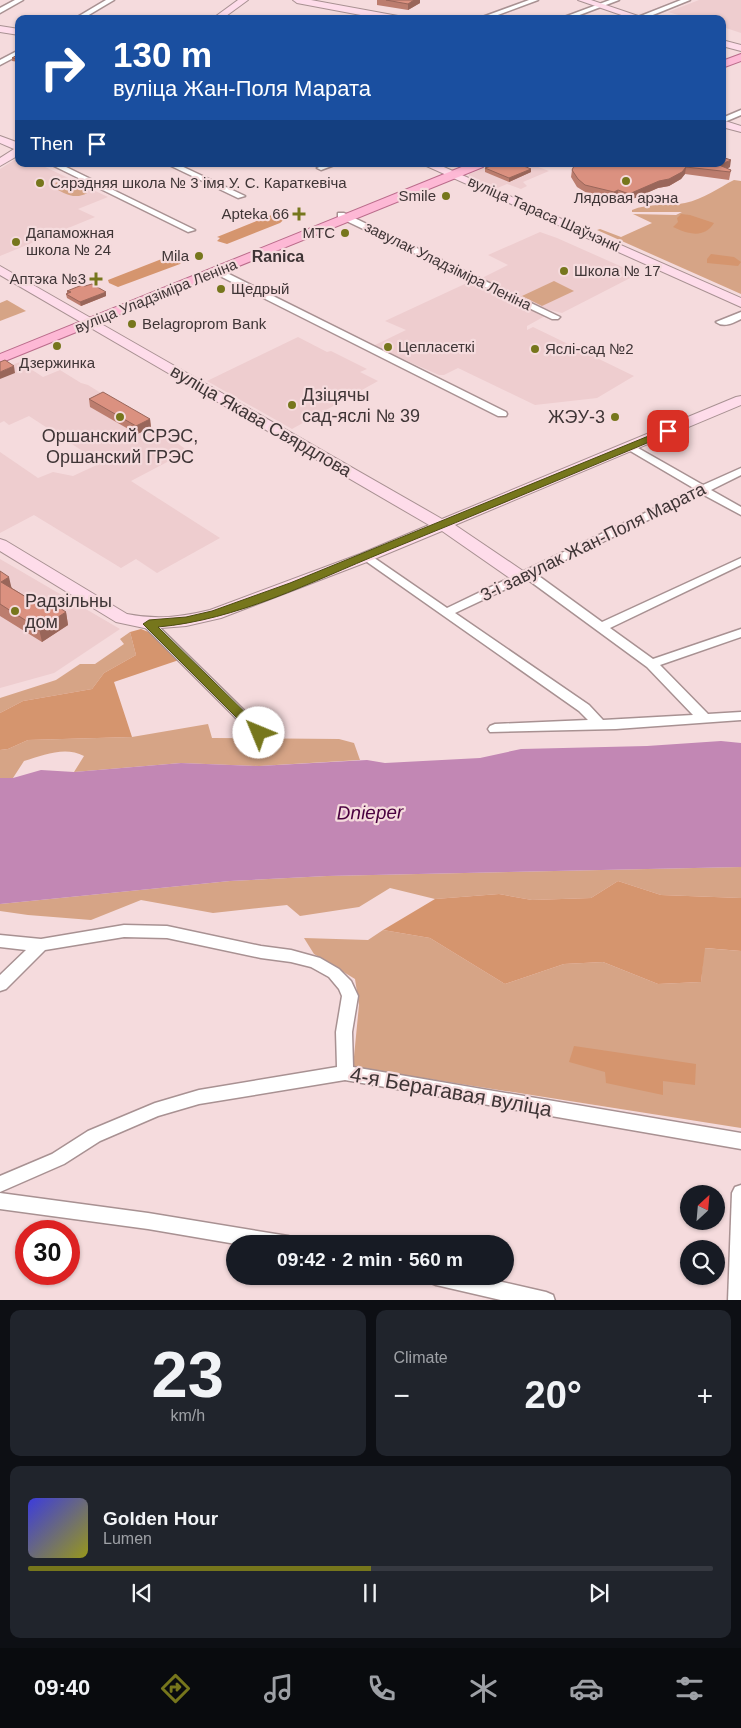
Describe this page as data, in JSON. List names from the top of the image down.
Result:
{
  "streets": {
    "main road": ["вуліца Уладзіміра Леніна"],
    "street": [
      "вуліца Тараса Шаўчэнкі",
      "завулак Уладзіміра Леніна",
      "вуліца Якава Свярдлова",
      "3-і завулак Жан-Поля Марата",
      "4-я Берагавая вуліца"
    ]
  },
  "crossings": [
    ["вуліца Тараса Шаўчэнкі", "вуліца Уладзіміра Леніна"],
    ["завулак Уладзіміра Леніна", "вуліца Уладзіміра Леніна"],
    ["вуліца Уладзіміра Леніна", "вуліца Якава Свярдлова"],
    ["вуліца Якава Свярдлова", "3-і завулак Жан-Поля Марата"]
  ],
  "districts": ["Ranica"],
  "water": ["Dnieper"],
  "places": {
    "other": [
      "Лядовая арэна",
      "Сярэдняя школа № 3 імя У. С. Караткевіча",
      "Smile",
      "МТС",
      "Дапаможная школа № 24",
      "Mila",
      "Школа № 17",
      "Щедрый",
      "Belagroprom Bank",
      "Дзержинка",
      "Цепласеткі",
      "Яслі-сад №2",
      "Дзіцячы сад-яслі № 39",
      "Оршанский СРЭС, Оршанский ГРЭС",
      "ЖЭУ-3",
      "Радзільны дом"
    ],
    "health": ["Apteka 66", "Аптэка №3"]
  },
  "north": "top right",
  "page": {
    "turn": ["130 m", "вуліца Жан-Поля Марата"],
    "then": "Then",
    "limit": "30",
    "trip": "09:42 · 2 min · 560 m",
    "tile": [
      ["23", "km/h"],
      "Climate"
    ],
    "heat": ["−", "20°", "+"],
    "song": ["Golden Hour", "Lumen"],
    "tabs": "09:40"
  }
}
